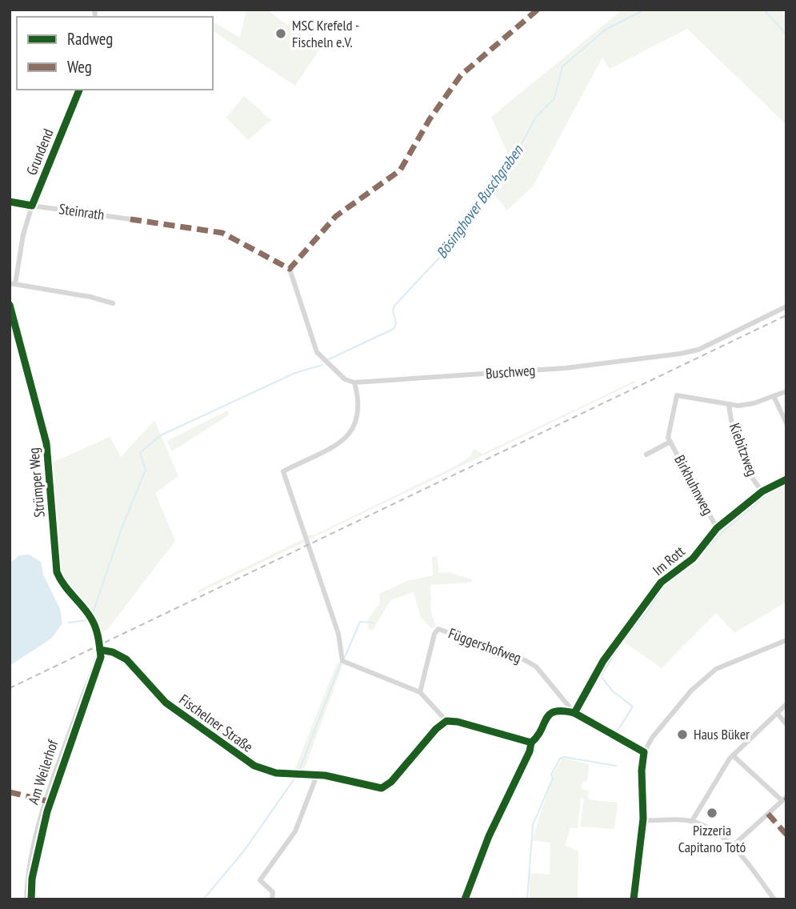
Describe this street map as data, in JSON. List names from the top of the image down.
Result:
{
  "streets": {
    "street": [
      "Grundend",
      "Steinrath",
      "Buschweg",
      "Kiebitzweg",
      "Strümper Weg",
      "Birkhuhnweg",
      "Im Rott",
      "Függershofweg",
      "Fischelner Straße",
      "Am Weilerhof"
    ]
  },
  "crossings": [
    ["Grundend", "Steinrath"],
    ["Kiebitzweg", "Birkhuhnweg"],
    ["Kiebitzweg", "Im Rott"],
    ["Strümper Weg", "Fischelner Straße"],
    ["Strümper Weg", "Am Weilerhof"],
    ["Birkhuhnweg", "Im Rott"],
    ["Im Rott", "Függershofweg"],
    ["Fischelner Straße", "Am Weilerhof"]
  ],
  "water": ["Bösinghover Buschgraben"],
  "places": ["MSC Krefeld - Fischeln e.V.", "Haus Büker", "Pizzeria Capitano Totó"],
  "legend": ["Radweg", "Weg"]
}
